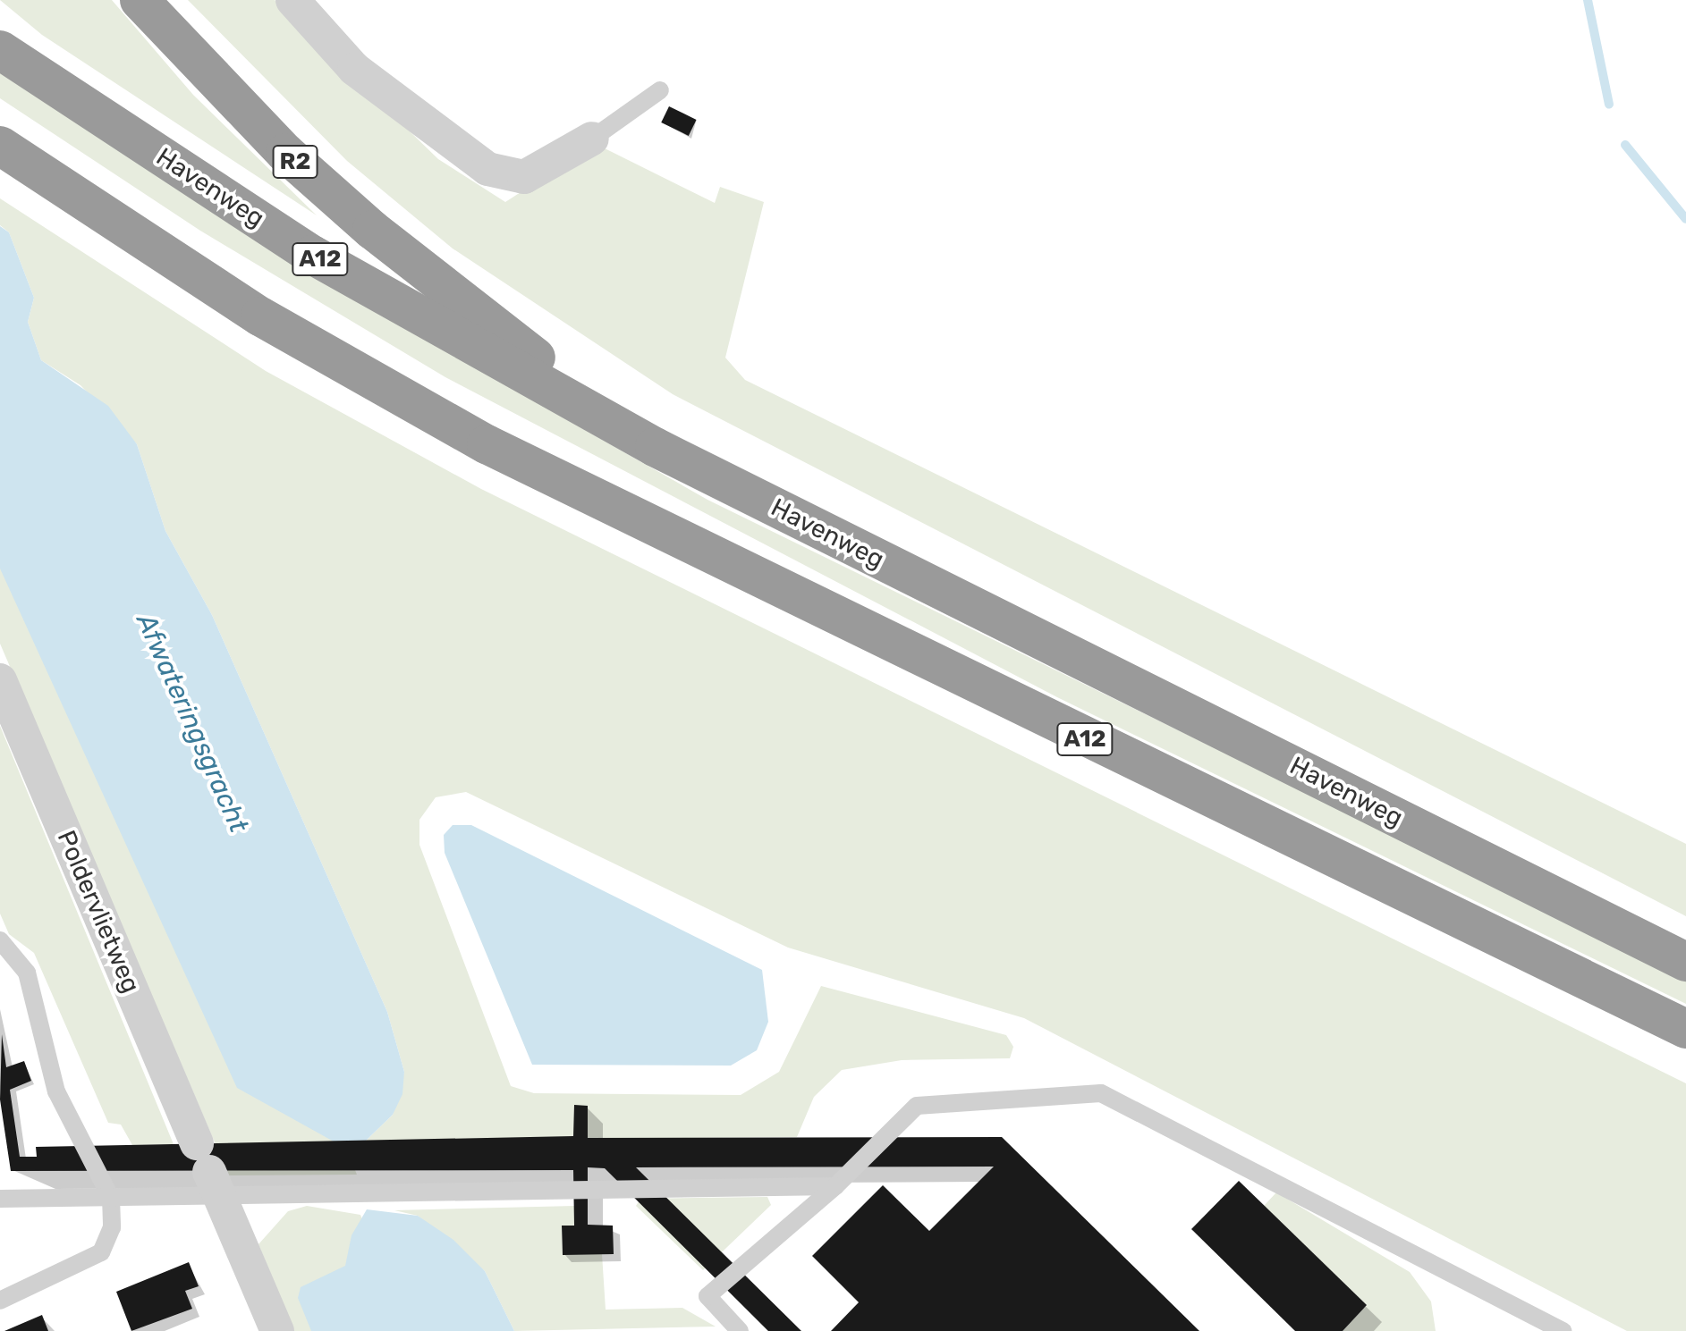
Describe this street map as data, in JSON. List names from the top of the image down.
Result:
{
  "streets": {
    "highway": ["R2", "Havenweg", "A12"],
    "street": ["Poldervlietweg"]
  },
  "crossings": [
    ["R2", "Havenweg"]
  ],
  "water": ["Afwateringsgracht"]
}
